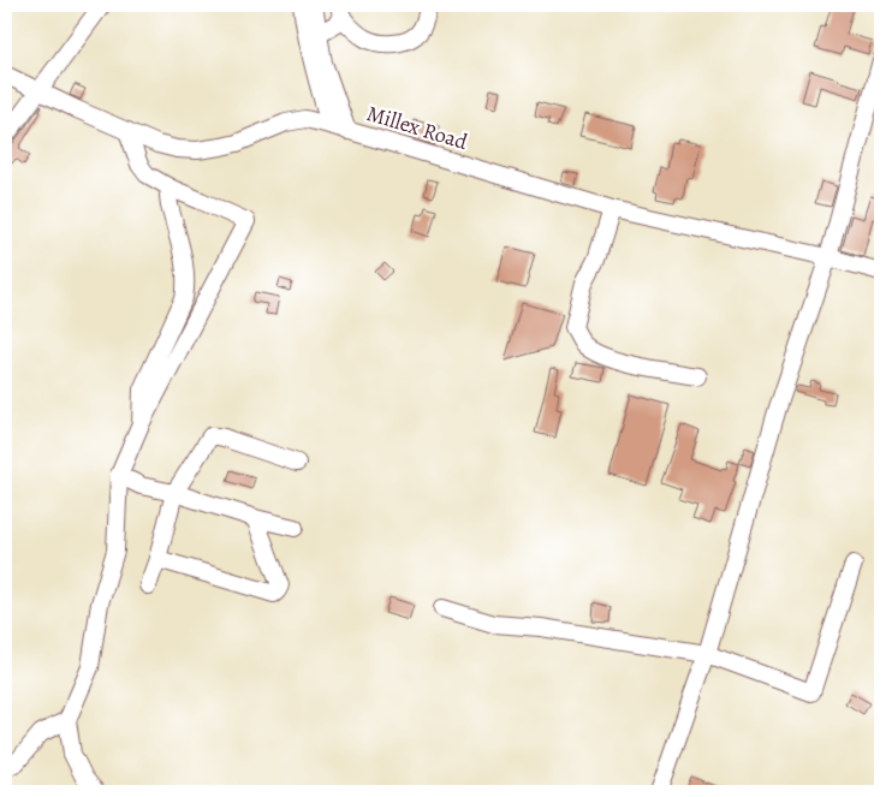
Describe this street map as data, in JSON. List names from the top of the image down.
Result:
{
  "streets": {
    "street": ["Millex Road"]
  }
}
